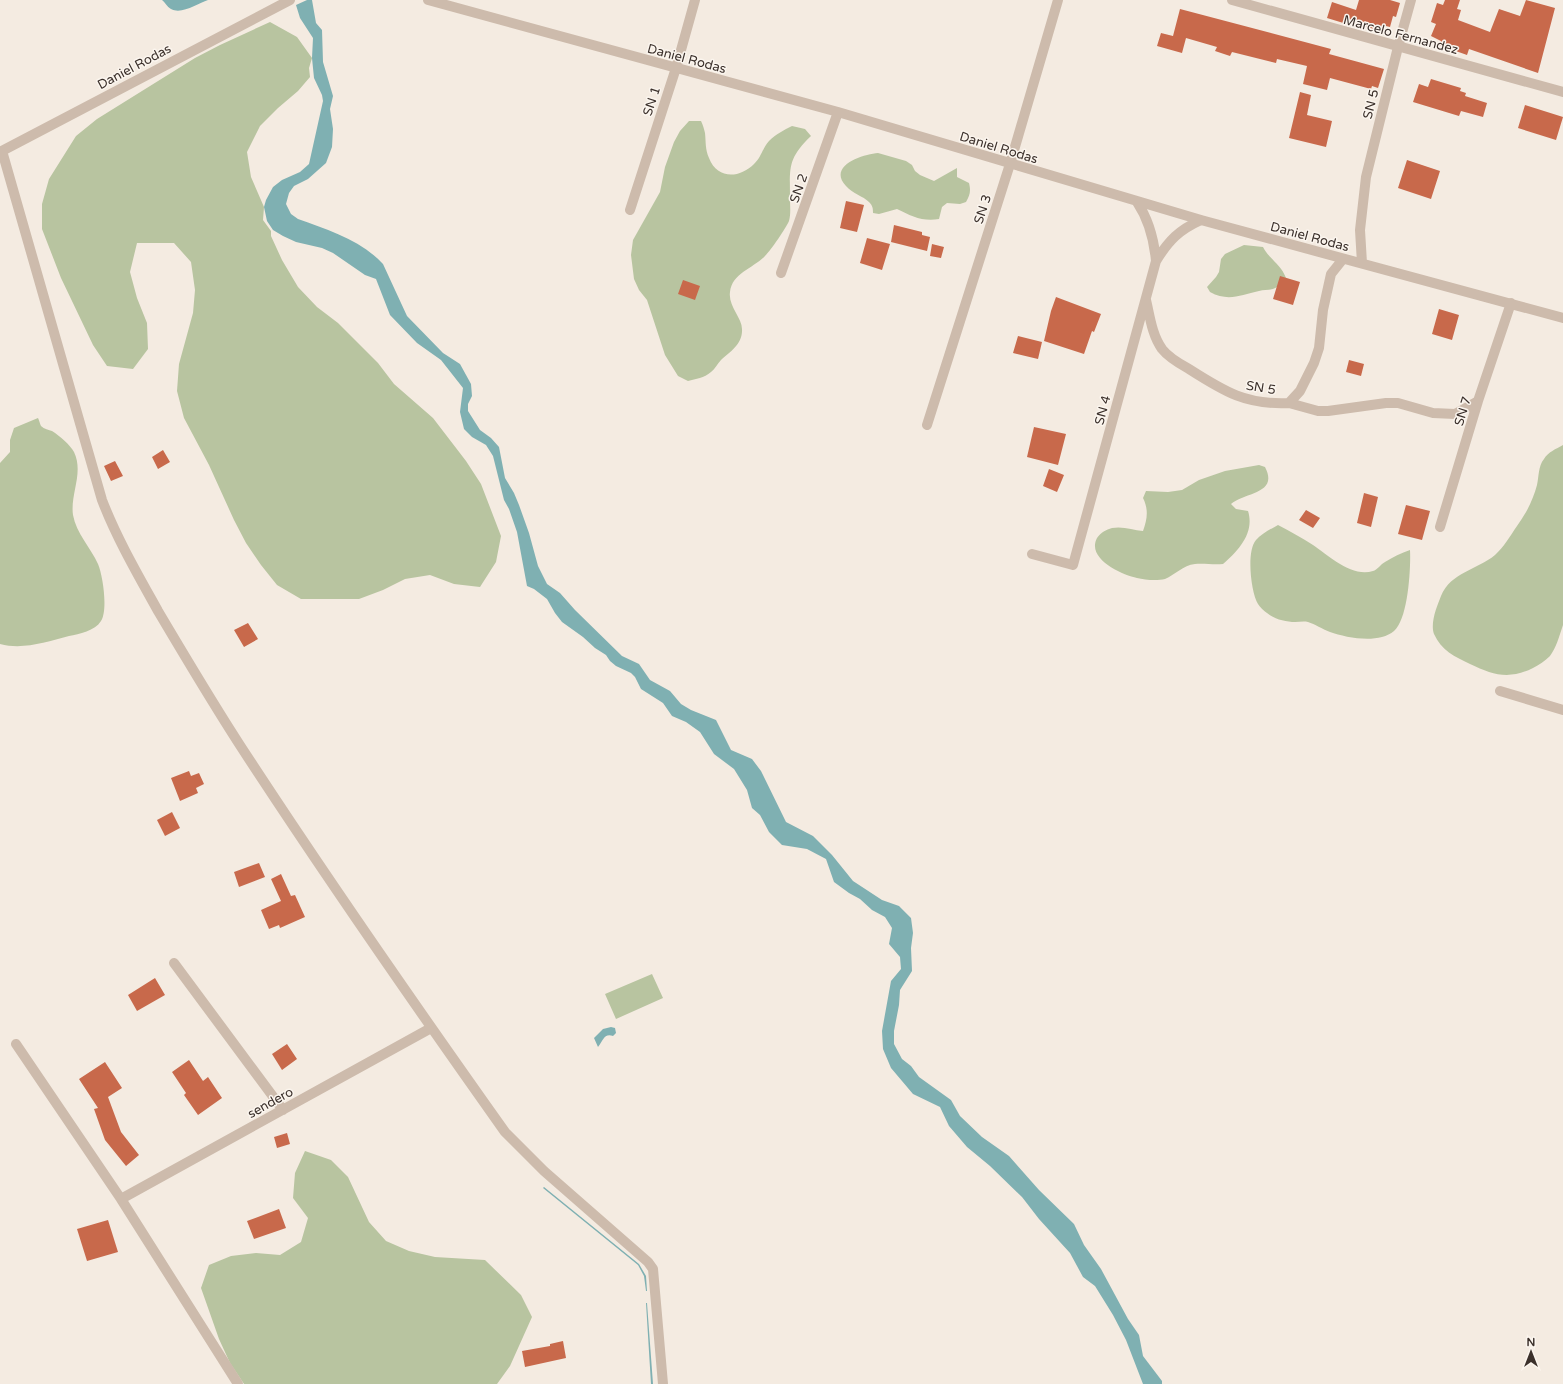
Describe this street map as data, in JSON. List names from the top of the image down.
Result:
{
  "streets": {
    "street": [
      "Marcelo Fernandez",
      "Daniel Rodas",
      "SN 1",
      "SN 5",
      "SN 2",
      "SN 3",
      "SN 4",
      "SN 7",
      "sendero"
    ]
  },
  "crossings": [
    ["Marcelo Fernandez", "SN 5"],
    ["Daniel Rodas", "SN 1"],
    ["Daniel Rodas", "SN 5"],
    ["Daniel Rodas", "SN 2"],
    ["Daniel Rodas", "SN 3"],
    ["Daniel Rodas", "SN 4"],
    ["Daniel Rodas", "SN 7"],
    ["SN 5", "SN 4"]
  ],
  "north": "top"
}
